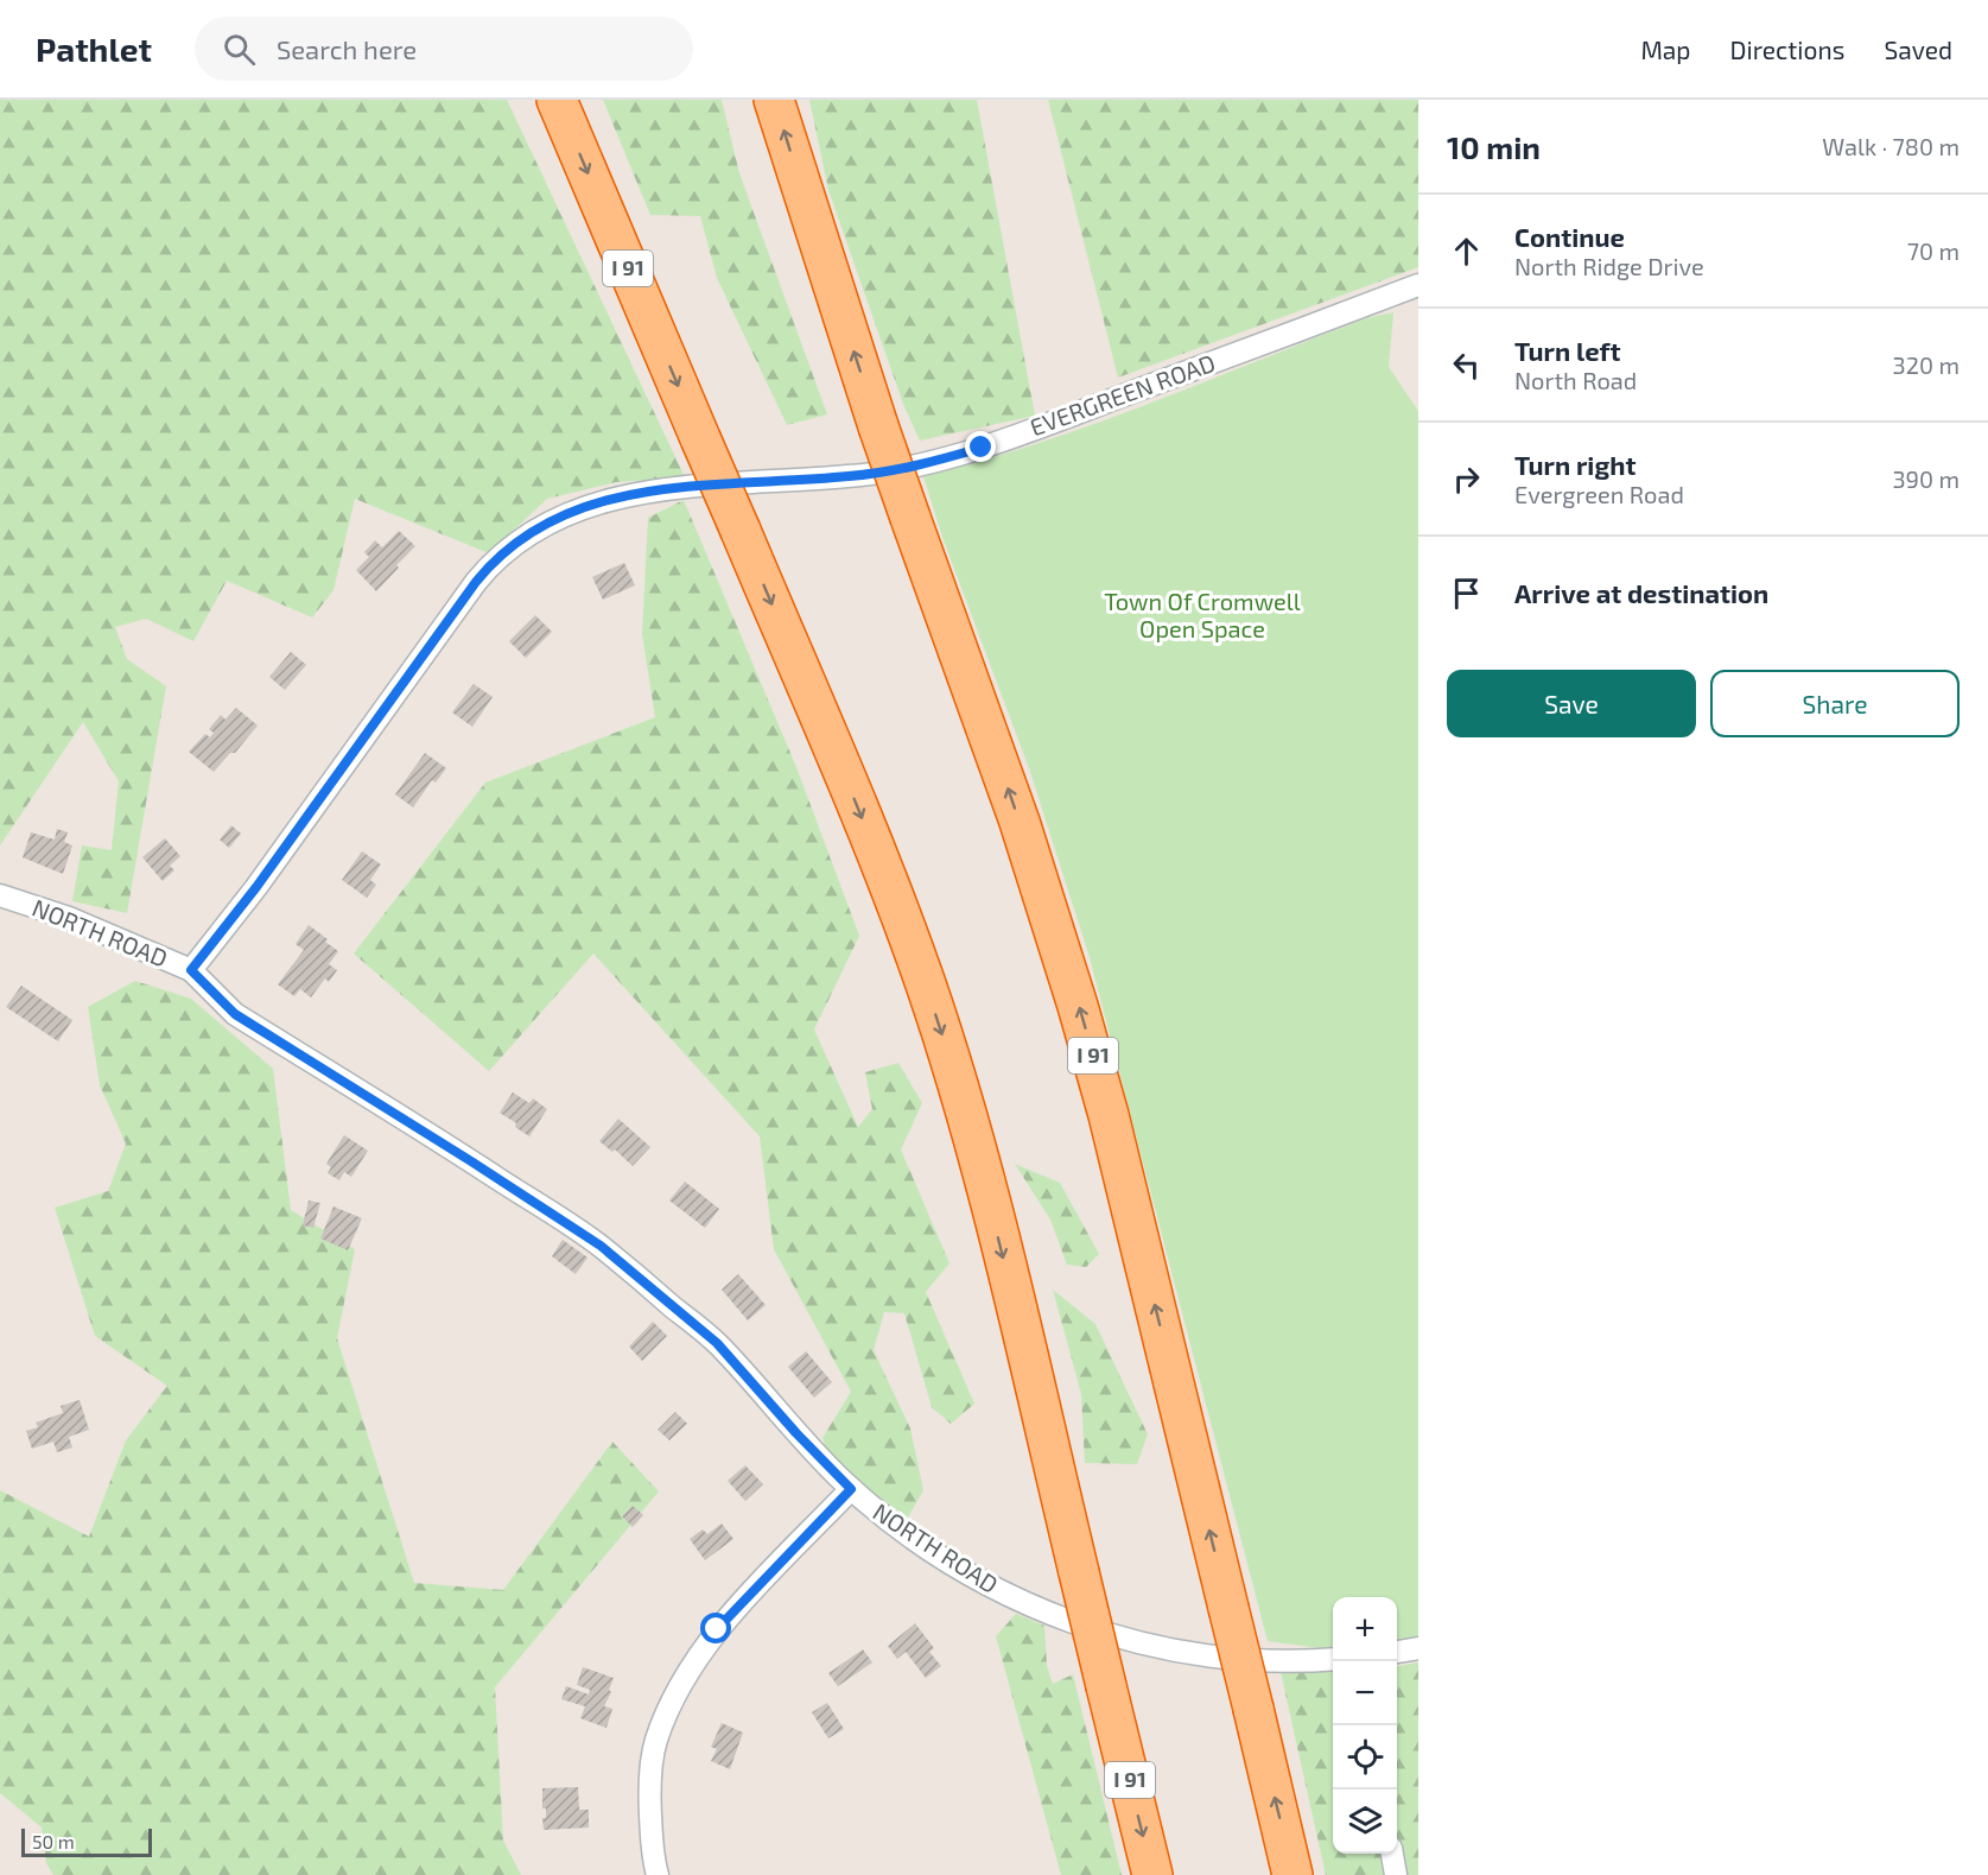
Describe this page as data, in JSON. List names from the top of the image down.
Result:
{
  "streets": {
    "highway": ["I 91"],
    "street": ["EVERGREEN ROAD", "NORTH ROAD"]
  },
  "crossings": [
    ["EVERGREEN ROAD", "NORTH ROAD"]
  ],
  "parks": ["Town Of Cromwell Open Space"],
  "scale_bar": "50 m",
  "page": {
    "header": "Pathlet",
    "search": "Search here",
    "nav": ["Map", "Directions", "Saved"],
    "heading": ["10 min", "Walk · 780 m"],
    "list": [
      ["Continue", "North Ridge Drive", "70 m"],
      ["Turn left", "North Road", "320 m"],
      ["Turn right", "Evergreen Road", "390 m"],
      "Arrive at destination"
    ],
    "buttons": ["Save", "Share"],
    "map_buttons": ["+", "−"],
    "scale": "50 m"
  }
}
